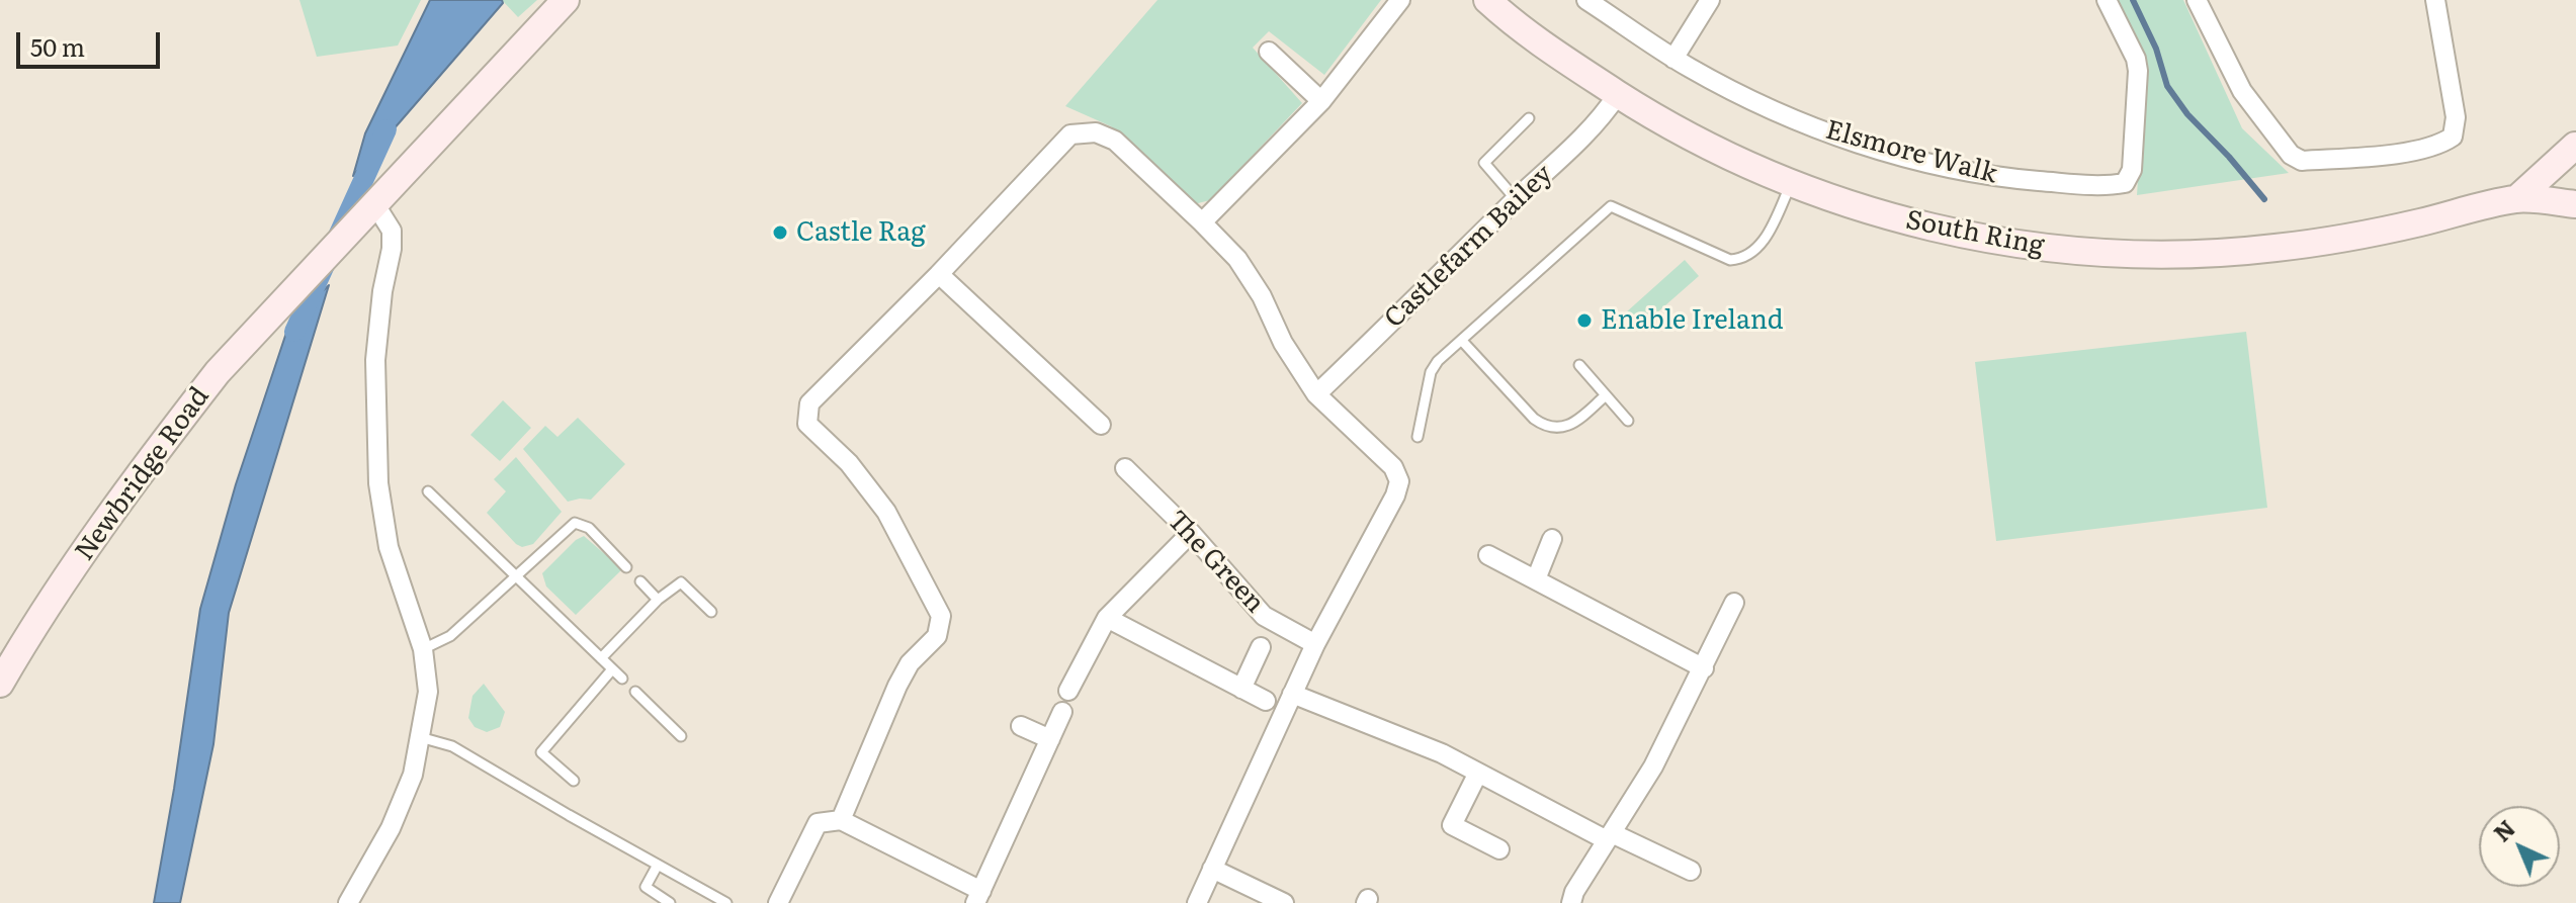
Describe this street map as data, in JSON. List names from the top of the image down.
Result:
{
  "streets": {
    "main road": ["South Ring", "Newbridge Road"],
    "street": ["Elsmore Walk", "Castlefarm Bailey", "The Green"]
  },
  "crossings": [
    ["South Ring", "Castlefarm Bailey"]
  ],
  "places": ["Castle Rag", "Enable Ireland"],
  "scale_bar": "50 m",
  "north": "top left"
}
